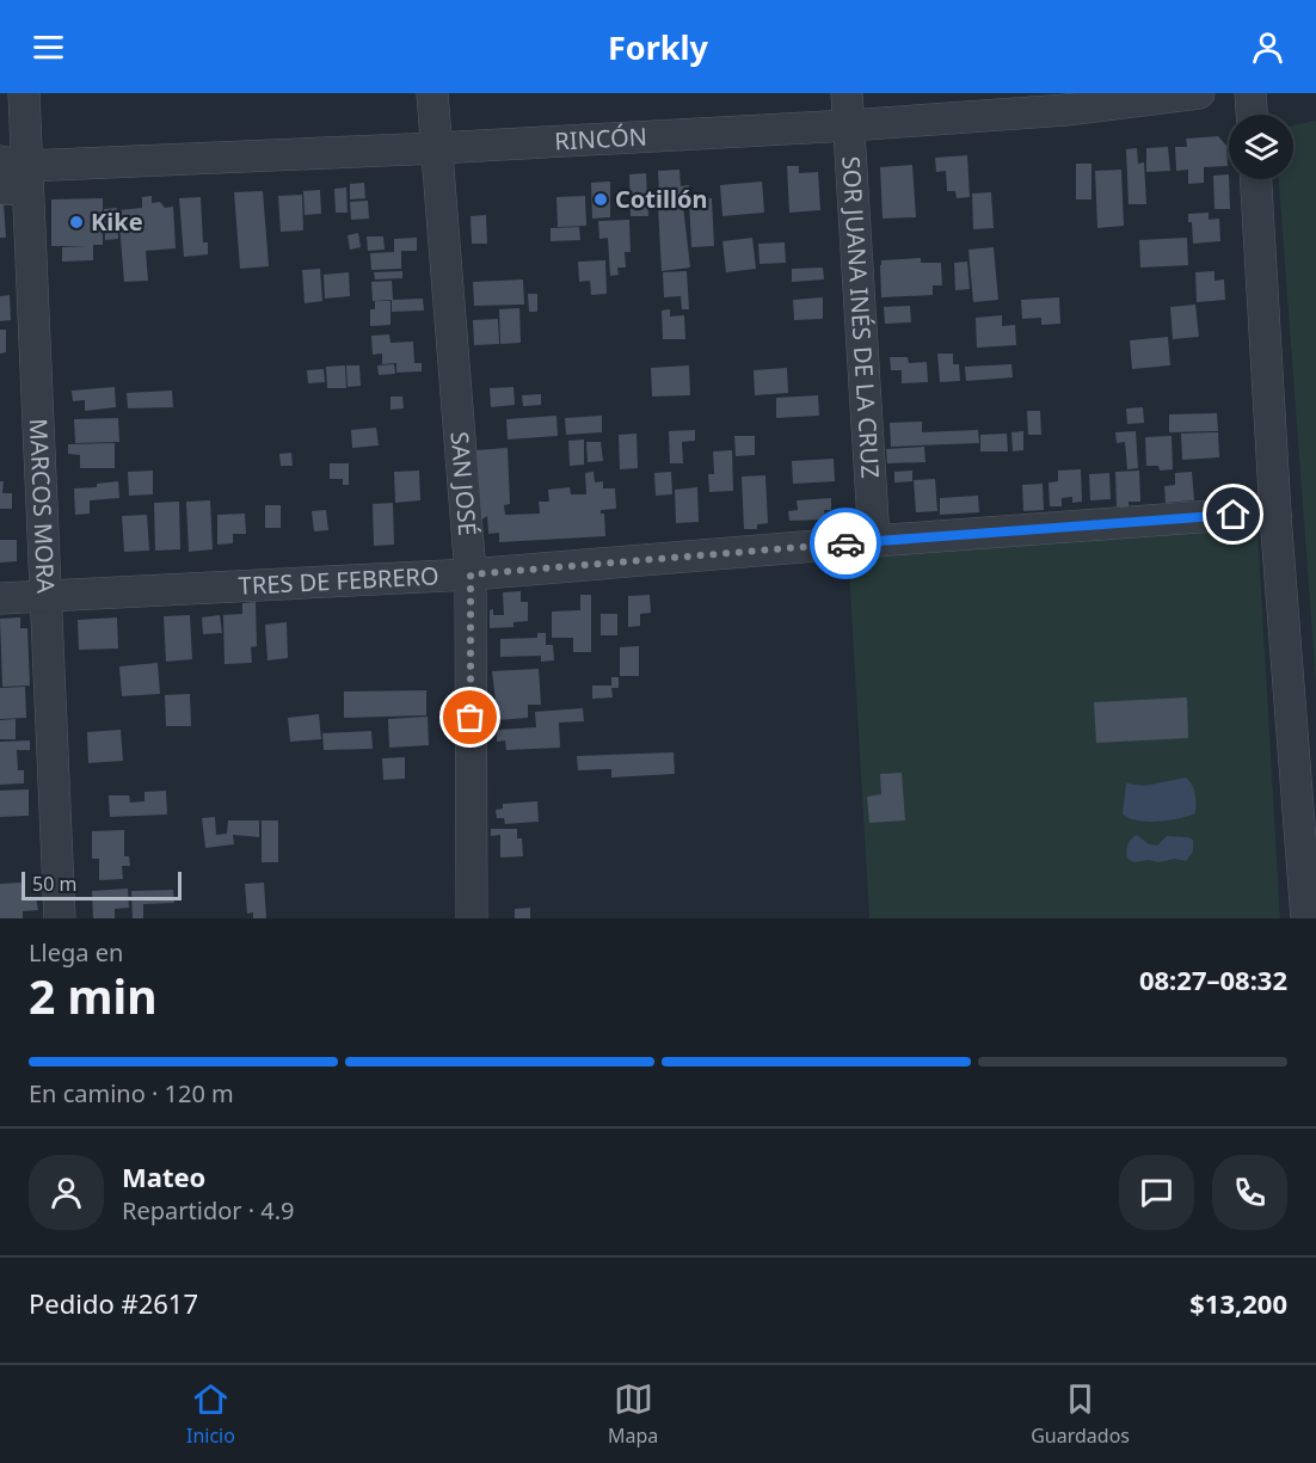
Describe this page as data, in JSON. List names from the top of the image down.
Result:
{
  "streets": {
    "street": [
      "RINCÓN",
      "SOR JUANA INÉS DE LA CRUZ",
      "SAN JOSÉ",
      "MARCOS MORA",
      "TRES DE FEBRERO"
    ]
  },
  "crossings": [
    ["RINCÓN", "SOR JUANA INÉS DE LA CRUZ"],
    ["RINCÓN", "SAN JOSÉ"],
    ["RINCÓN", "MARCOS MORA"],
    ["SOR JUANA INÉS DE LA CRUZ", "TRES DE FEBRERO"],
    ["SAN JOSÉ", "TRES DE FEBRERO"],
    ["MARCOS MORA", "TRES DE FEBRERO"]
  ],
  "places": ["Cotillón", "Kike"],
  "scale_bar": "50 m",
  "page": {
    "header": "Forkly",
    "scale": "50 m",
    "heading": ["2 min", "Llega en", "08:27–08:32"],
    "panel": [
      "Mateo",
      "Repartidor · 4.9",
      "Pedido #2617",
      "$13,200"
    ],
    "bar": "En camino · 120 m",
    "tabs": ["Inicio", "Mapa", "Guardados"]
  }
}
